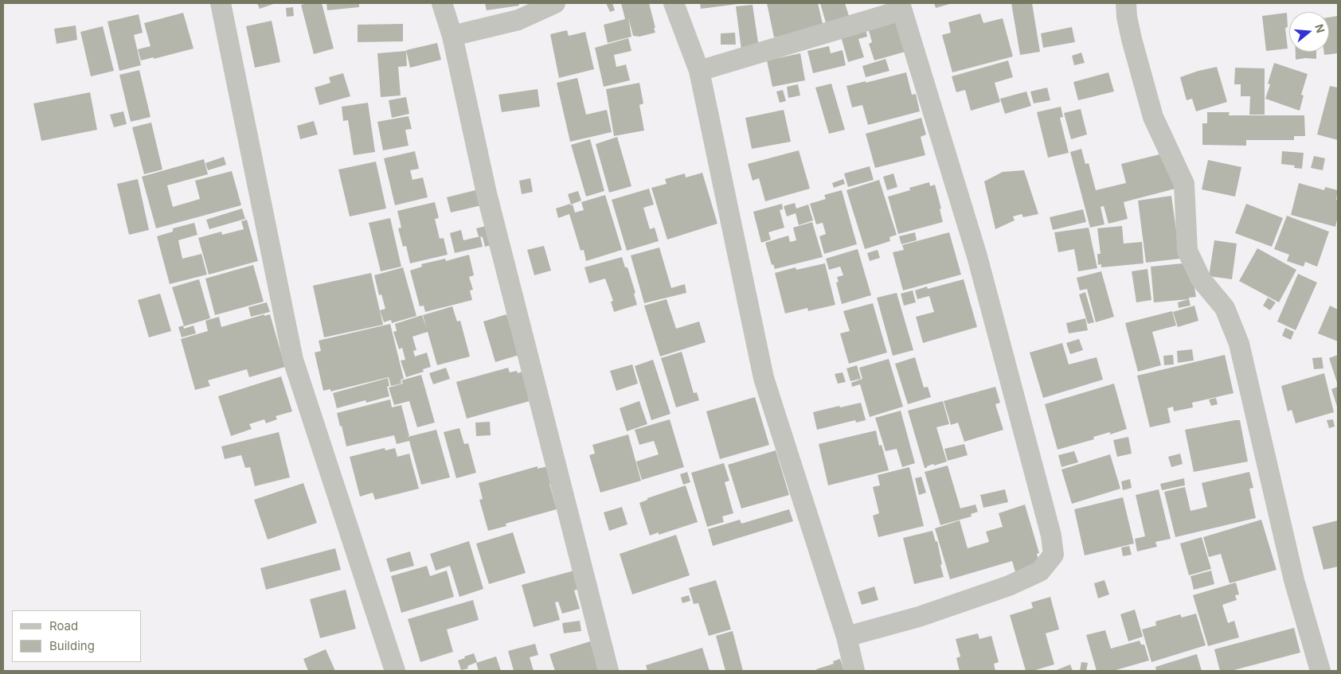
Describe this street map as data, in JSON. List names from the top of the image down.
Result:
{
  "legend": ["Road", "Building"],
  "north": "right"
}
